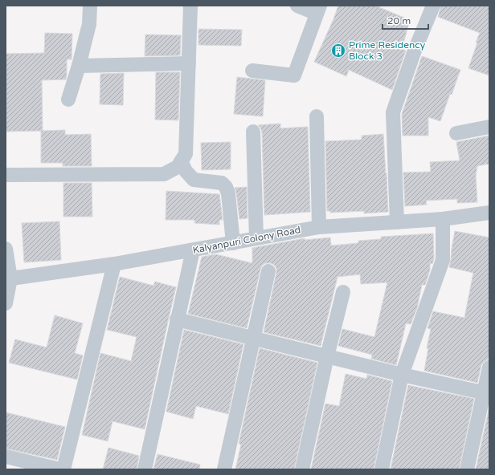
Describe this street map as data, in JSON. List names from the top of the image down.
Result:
{
  "streets": {
    "street": ["Kalyanpuri Colony Road"]
  },
  "places": {
    "building": ["Prime Residency Block 3"]
  },
  "scale_bar": "20 m"
}
